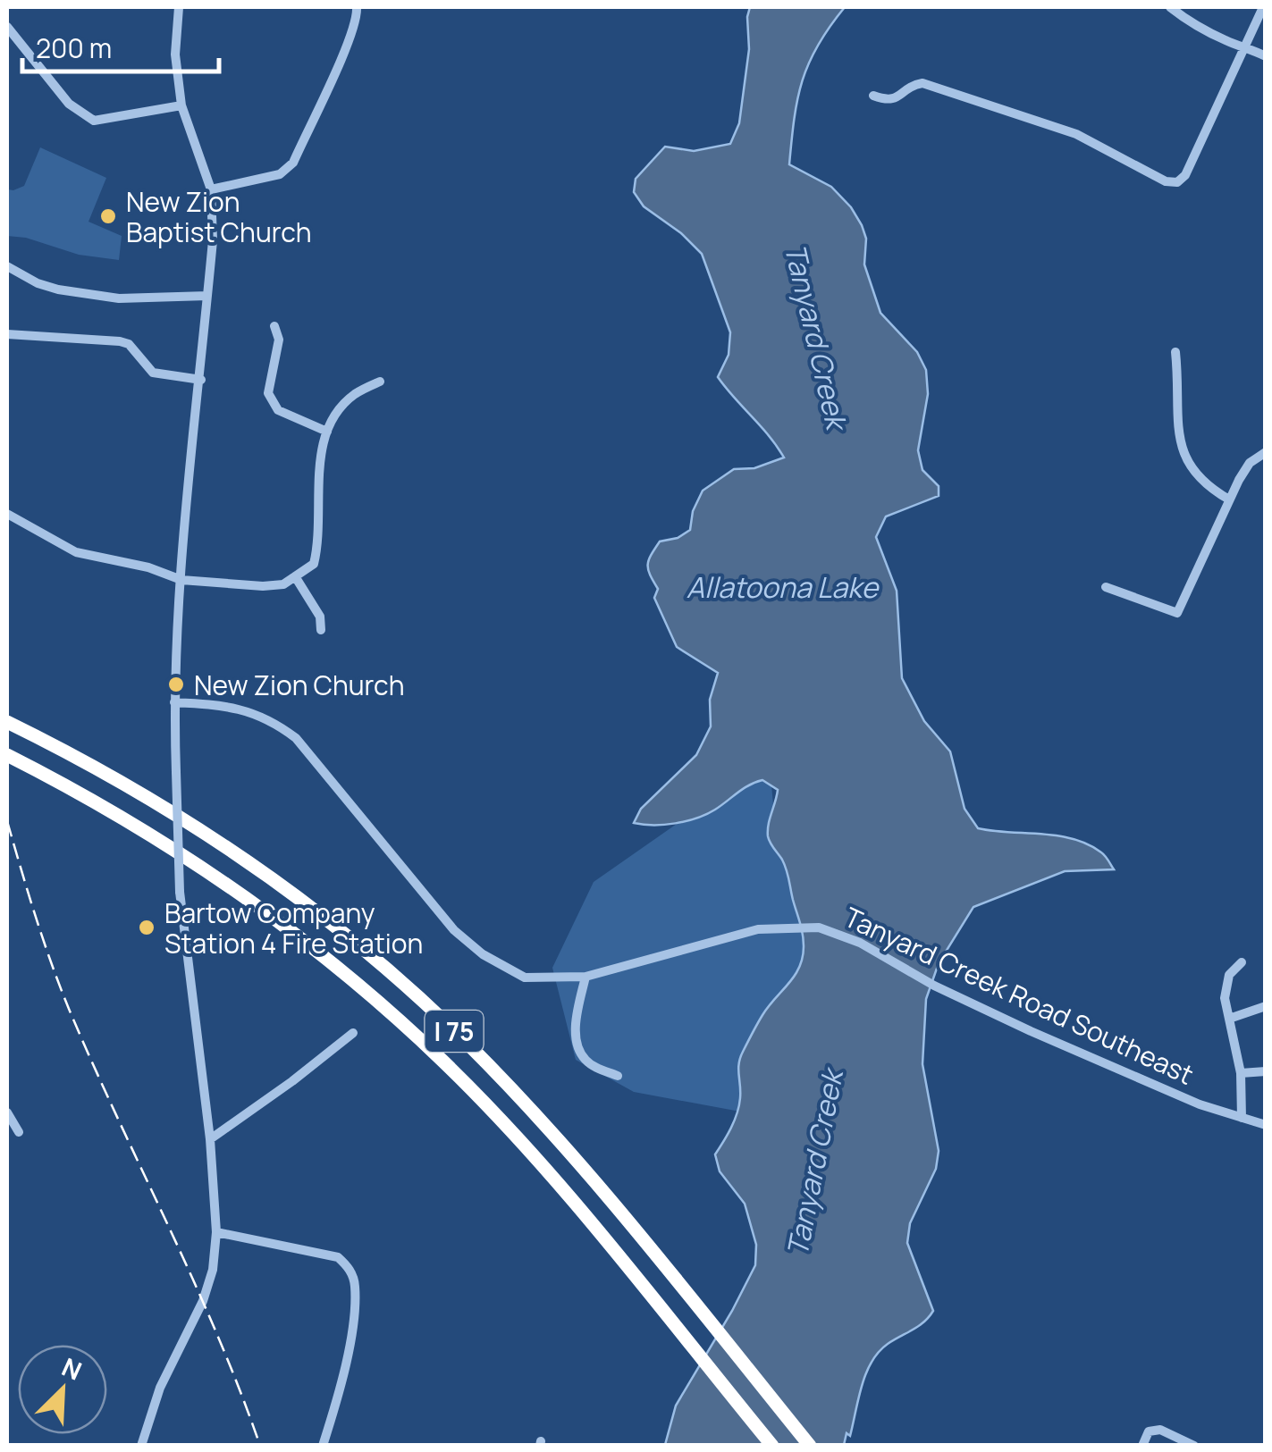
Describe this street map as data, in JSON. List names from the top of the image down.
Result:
{
  "streets": {
    "highway": ["I 75"],
    "street": ["Tanyard Creek Road Southeast"]
  },
  "water": ["Tanyard Creek", "Allatoona Lake"],
  "places": ["New Zion Baptist Church", "New Zion Church", "Bartow Company Station 4 Fire Station"],
  "scale_bar": "200 m",
  "north": "top right"
}
